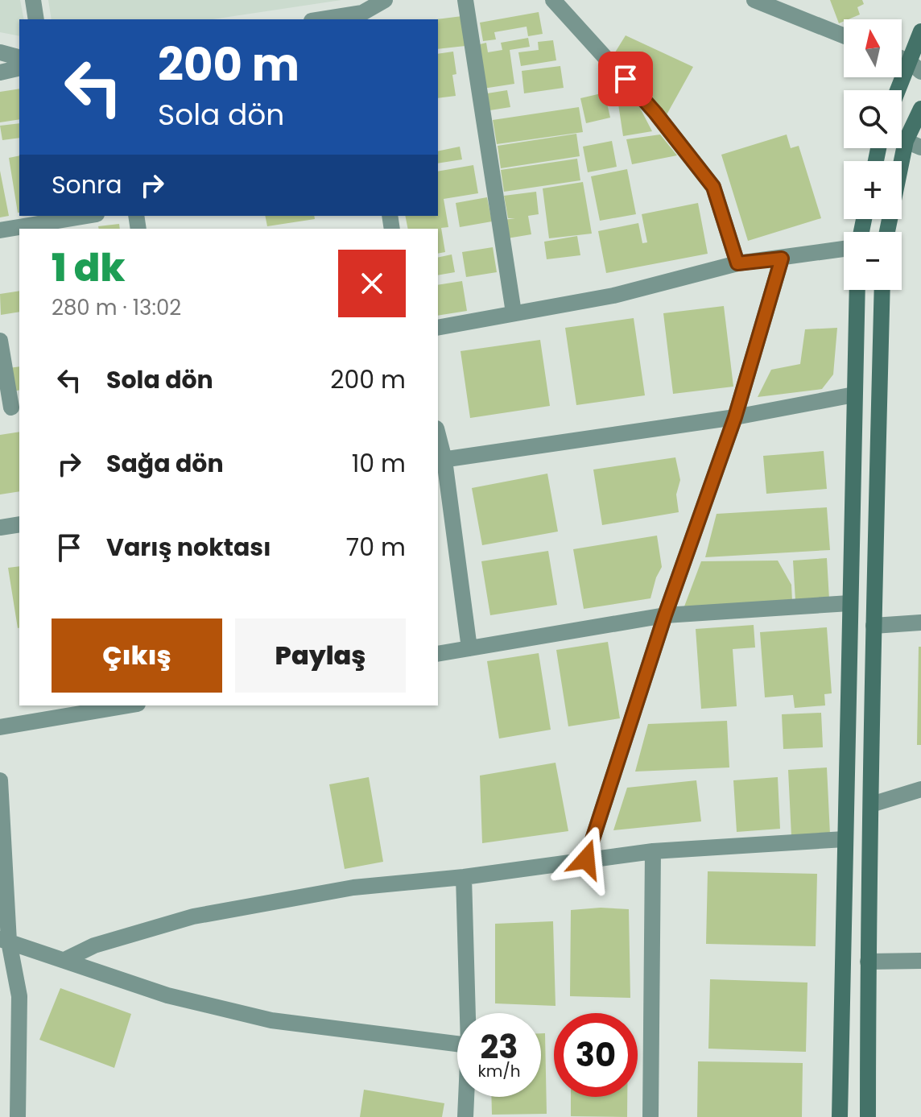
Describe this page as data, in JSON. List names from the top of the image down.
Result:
{
  "north": "top",
  "page": {
    "map_buttons": ["+", "−"],
    "turn": ["200 m", "Sola dön"],
    "then": "Sonra",
    "heading": ["1 dk", "280 m · 13:02"],
    "list": [
      {
        "name": "Sola dön",
        "value": "200 m"
      },
      {
        "name": "Sağa dön",
        "value": "10 m"
      },
      {
        "name": "Varış noktası",
        "value": "70 m"
      }
    ],
    "buttons": ["Çıkış", "Paylaş"],
    "speed": "23 km/h",
    "limit": "30"
  }
}
